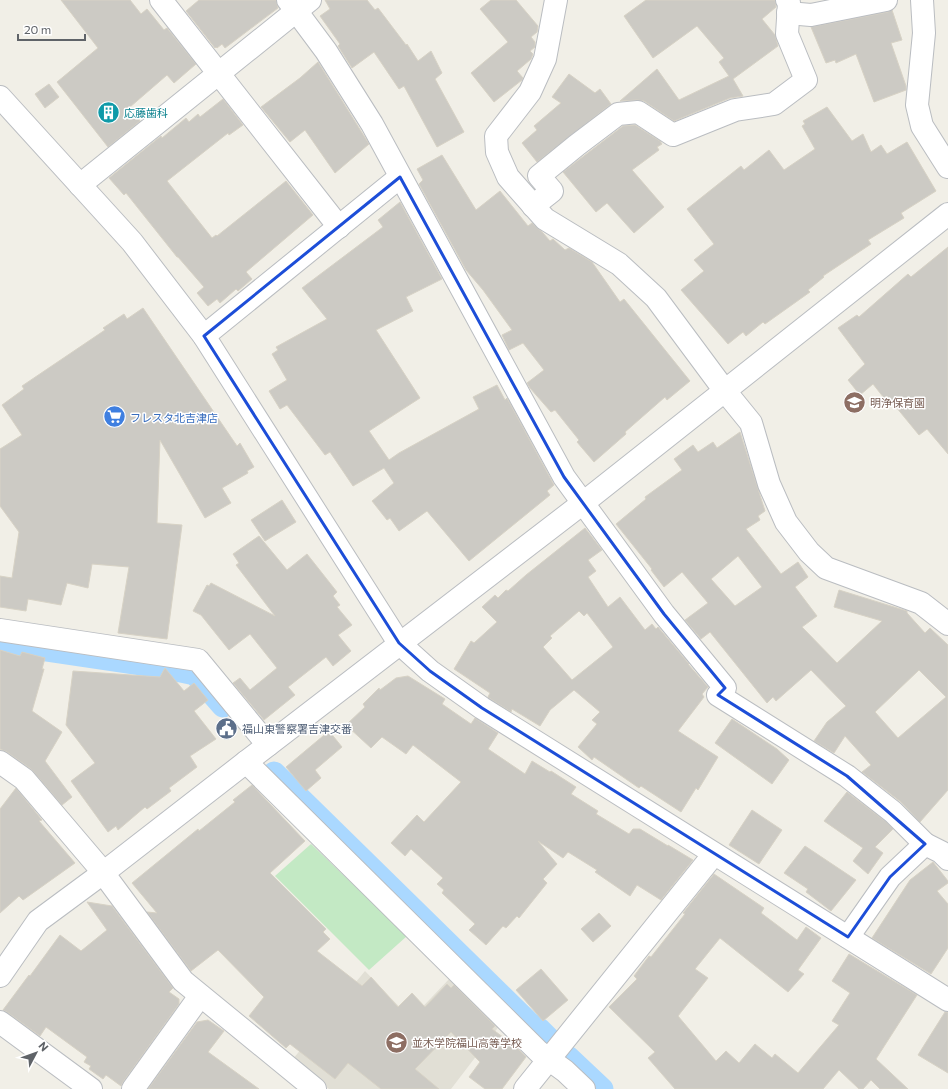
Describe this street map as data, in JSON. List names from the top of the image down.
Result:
{
  "places": {
    "building": ["応藤歯科"],
    "school or university": ["明浄保育園", "並木学院福山高等学校"],
    "supermarket": ["フレスタ北吉津店"],
    "public building": ["福山東警察署吉津交番"]
  },
  "scale_bar": "20 m",
  "north": "top right"
}
